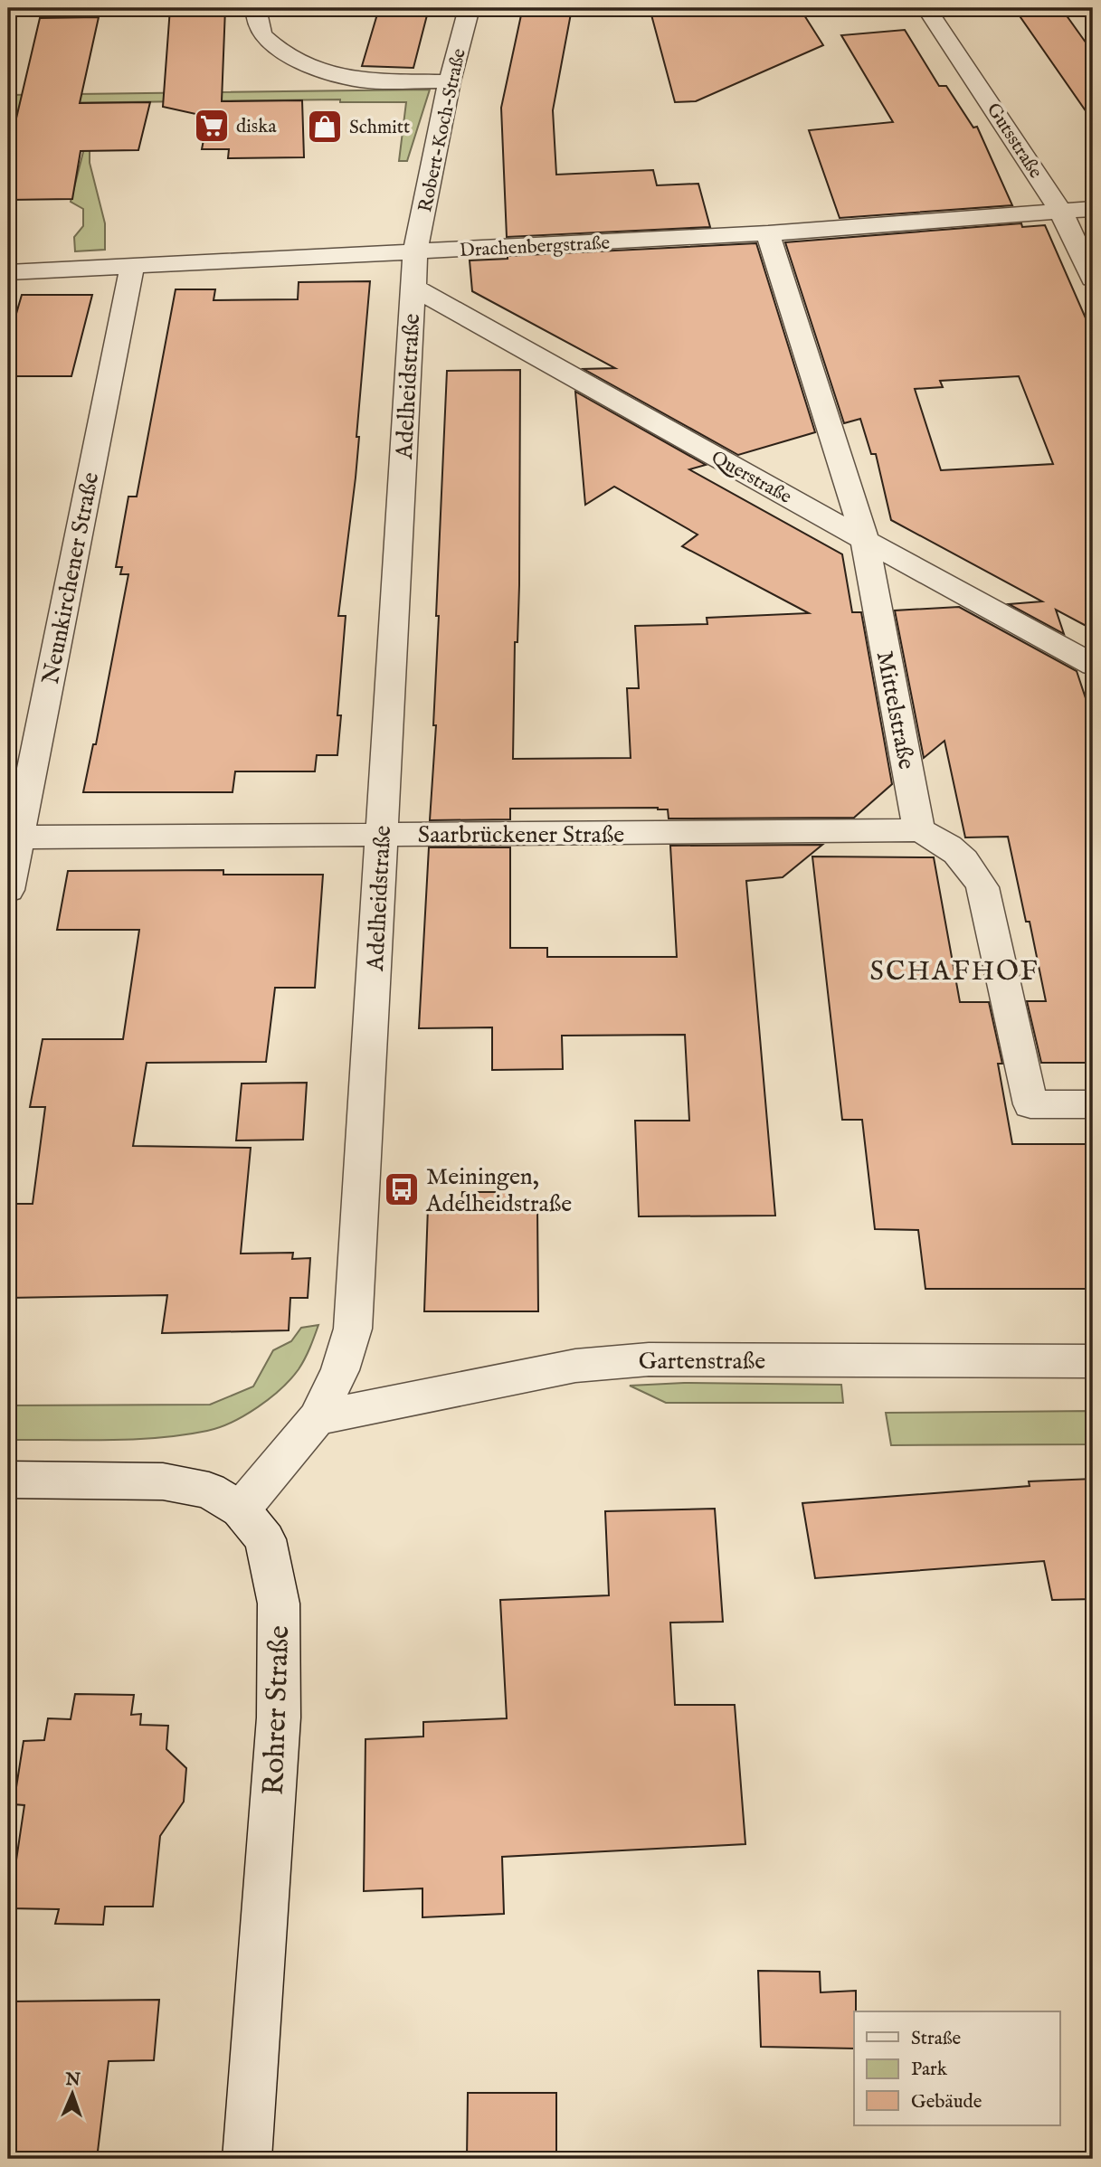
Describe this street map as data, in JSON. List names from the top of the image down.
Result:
{
  "streets": {
    "street": [
      "Robert-Koch-Straße",
      "Gutsstraße",
      "Drachenbergstraße",
      "Adelheidstraße",
      "Querstraße",
      "Neunkirchener Straße",
      "Mittelstraße",
      "Saarbrückener Straße",
      "Gartenstraße",
      "Rohrer Straße"
    ]
  },
  "crossings": [
    ["Robert-Koch-Straße", "Drachenbergstraße"],
    ["Robert-Koch-Straße", "Adelheidstraße"],
    ["Gutsstraße", "Drachenbergstraße"],
    ["Drachenbergstraße", "Adelheidstraße"],
    ["Drachenbergstraße", "Neunkirchener Straße"],
    ["Drachenbergstraße", "Mittelstraße"],
    ["Adelheidstraße", "Querstraße"],
    ["Adelheidstraße", "Saarbrückener Straße"],
    ["Adelheidstraße", "Gartenstraße"],
    ["Adelheidstraße", "Rohrer Straße"],
    ["Querstraße", "Mittelstraße"],
    ["Neunkirchener Straße", "Saarbrückener Straße"],
    ["Mittelstraße", "Saarbrückener Straße"]
  ],
  "districts": ["SCHAFHOF"],
  "places": {
    "supermarket": ["diska"],
    "shop": ["Schmitt"],
    "bus stop": ["Meiningen, Adelheidstraße"]
  },
  "legend": ["Straße", "Park", "Gebäude"],
  "north": "top"
}
